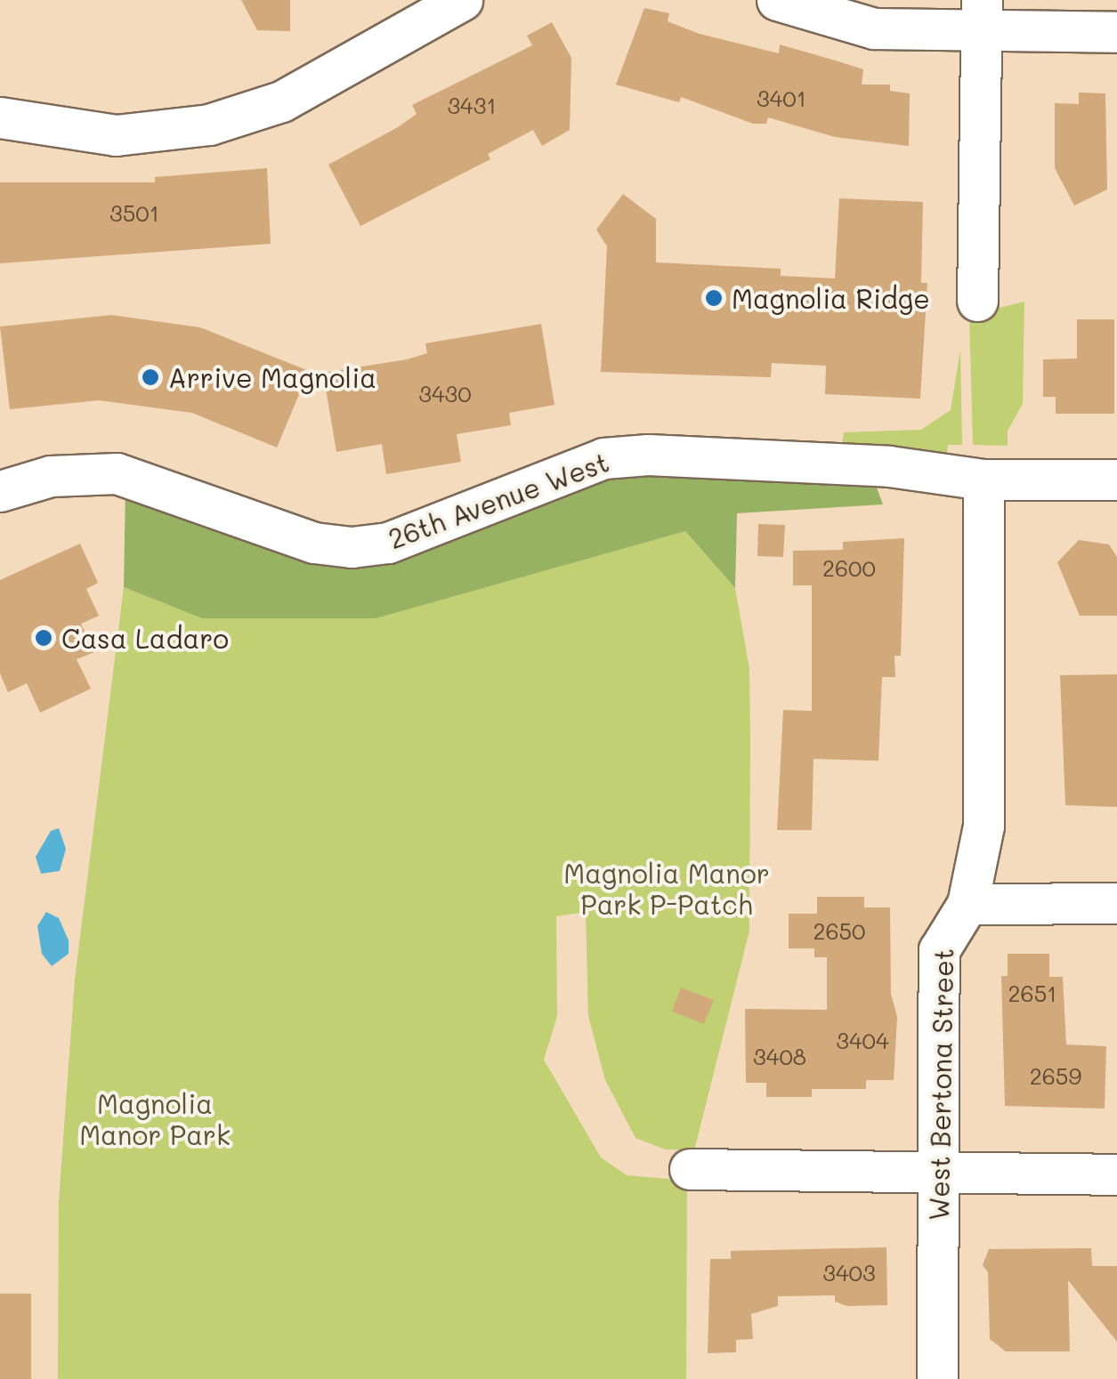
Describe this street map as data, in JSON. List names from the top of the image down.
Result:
{
  "streets": {
    "street": ["26th Avenue West", "West Bertona Street"]
  },
  "crossings": [
    ["26th Avenue West", "West Bertona Street"]
  ],
  "parks": ["Magnolia Manor Park P-Patch", "Magnolia Manor Park"],
  "places": ["Magnolia Ridge", "Arrive Magnolia", "Casa Ladaro"],
  "house_numbers": [
    "3401",
    "3431",
    "3501",
    "3430",
    "2600",
    "2650",
    "2651",
    "3404",
    "3408",
    "2659",
    "3403"
  ]
}
